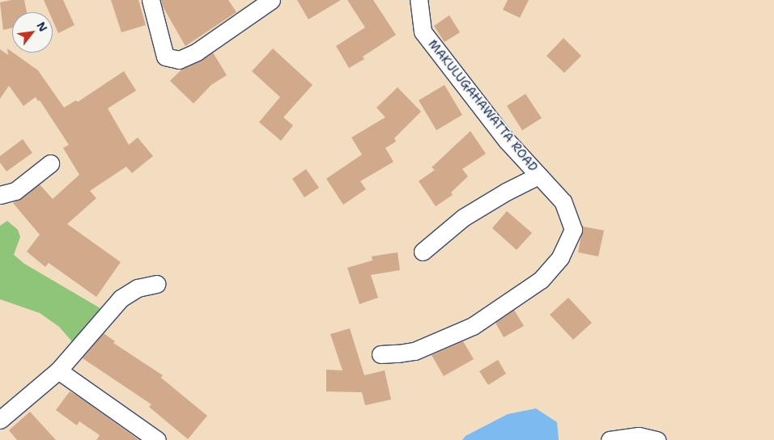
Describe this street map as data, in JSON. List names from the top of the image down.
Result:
{
  "streets": {
    "street": ["MAKULUGAHAWATTA ROAD"]
  },
  "north": "top right"
}
